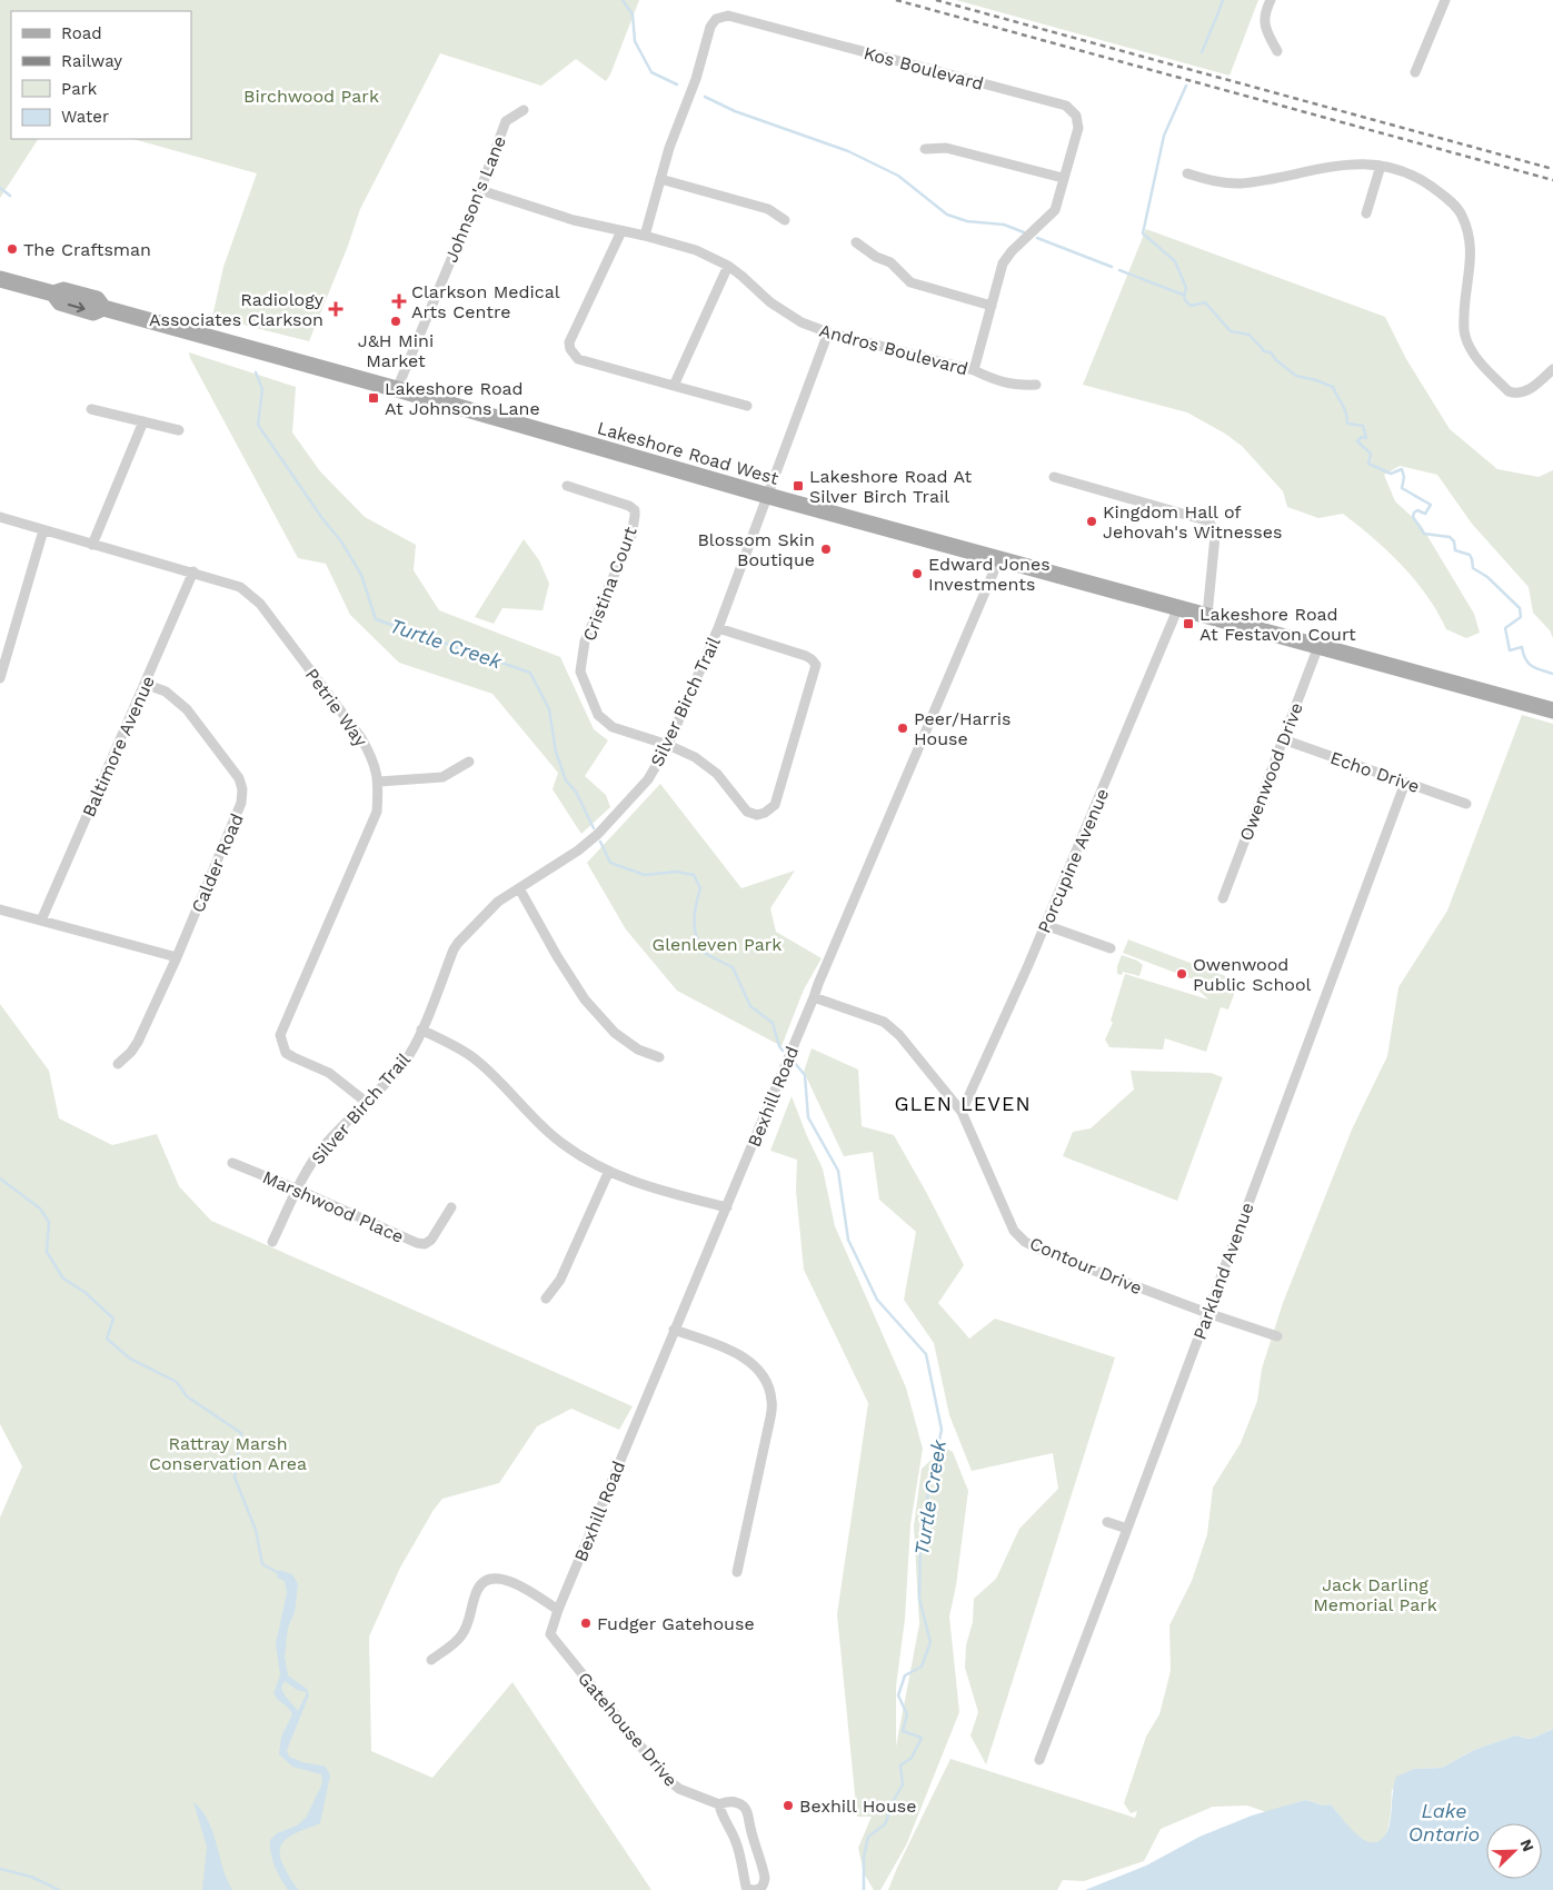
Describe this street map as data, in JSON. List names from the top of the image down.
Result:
{
  "streets": {
    "main road": ["Lakeshore Road West"],
    "street": [
      "Kos Boulevard",
      "Johnson's Lane",
      "Andros Boulevard",
      "Cristina Court",
      "Silver Birch Trail",
      "Petrie Way",
      "Baltimore Avenue",
      "Owenwood Drive",
      "Echo Drive",
      "Porcupine Avenue",
      "Calder Road",
      "Bexhill Road",
      "Marshwood Place",
      "Contour Drive",
      "Parkland Avenue",
      "Gatehouse Drive"
    ]
  },
  "crossings": [
    ["Kos Boulevard", "Andros Boulevard"],
    ["Johnson's Lane", "Andros Boulevard"],
    ["Johnson's Lane", "Lakeshore Road West"],
    ["Andros Boulevard", "Silver Birch Trail"],
    ["Lakeshore Road West", "Silver Birch Trail"],
    ["Lakeshore Road West", "Owenwood Drive"],
    ["Lakeshore Road West", "Porcupine Avenue"],
    ["Lakeshore Road West", "Bexhill Road"],
    ["Cristina Court", "Silver Birch Trail"],
    ["Silver Birch Trail", "Petrie Way"],
    ["Silver Birch Trail", "Marshwood Place"],
    ["Petrie Way", "Baltimore Avenue"],
    ["Baltimore Avenue", "Calder Road"],
    ["Owenwood Drive", "Echo Drive"],
    ["Echo Drive", "Parkland Avenue"],
    ["Porcupine Avenue", "Contour Drive"],
    ["Bexhill Road", "Contour Drive"],
    ["Bexhill Road", "Gatehouse Drive"],
    ["Contour Drive", "Parkland Avenue"]
  ],
  "districts": ["GLEN LEVEN"],
  "water": ["Turtle Creek", "Lake Ontario"],
  "parks": [
    "Birchwood Park",
    "Glenleven Park",
    "Rattray Marsh Conservation Area",
    "Jack Darling Memorial Park"
  ],
  "places": {
    "other": [
      "The Craftsman",
      "J&H Mini Market",
      "Kingdom Hall of Jehovah's Witnesses",
      "Blossom Skin Boutique",
      "Edward Jones Investments",
      "Peer/Harris House",
      "Owenwood Public School",
      "Fudger Gatehouse",
      "Bexhill House"
    ],
    "health": ["Clarkson Medical Arts Centre", "Radiology Associates Clarkson"],
    "transit": ["Lakeshore Road At Johnsons Lane", "Lakeshore Road At Silver Birch Trail", "Lakeshore Road At Festavon Court"]
  },
  "legend": [
    "Road",
    "Railway",
    "Park",
    "Water"
  ],
  "north": "top right"
}
